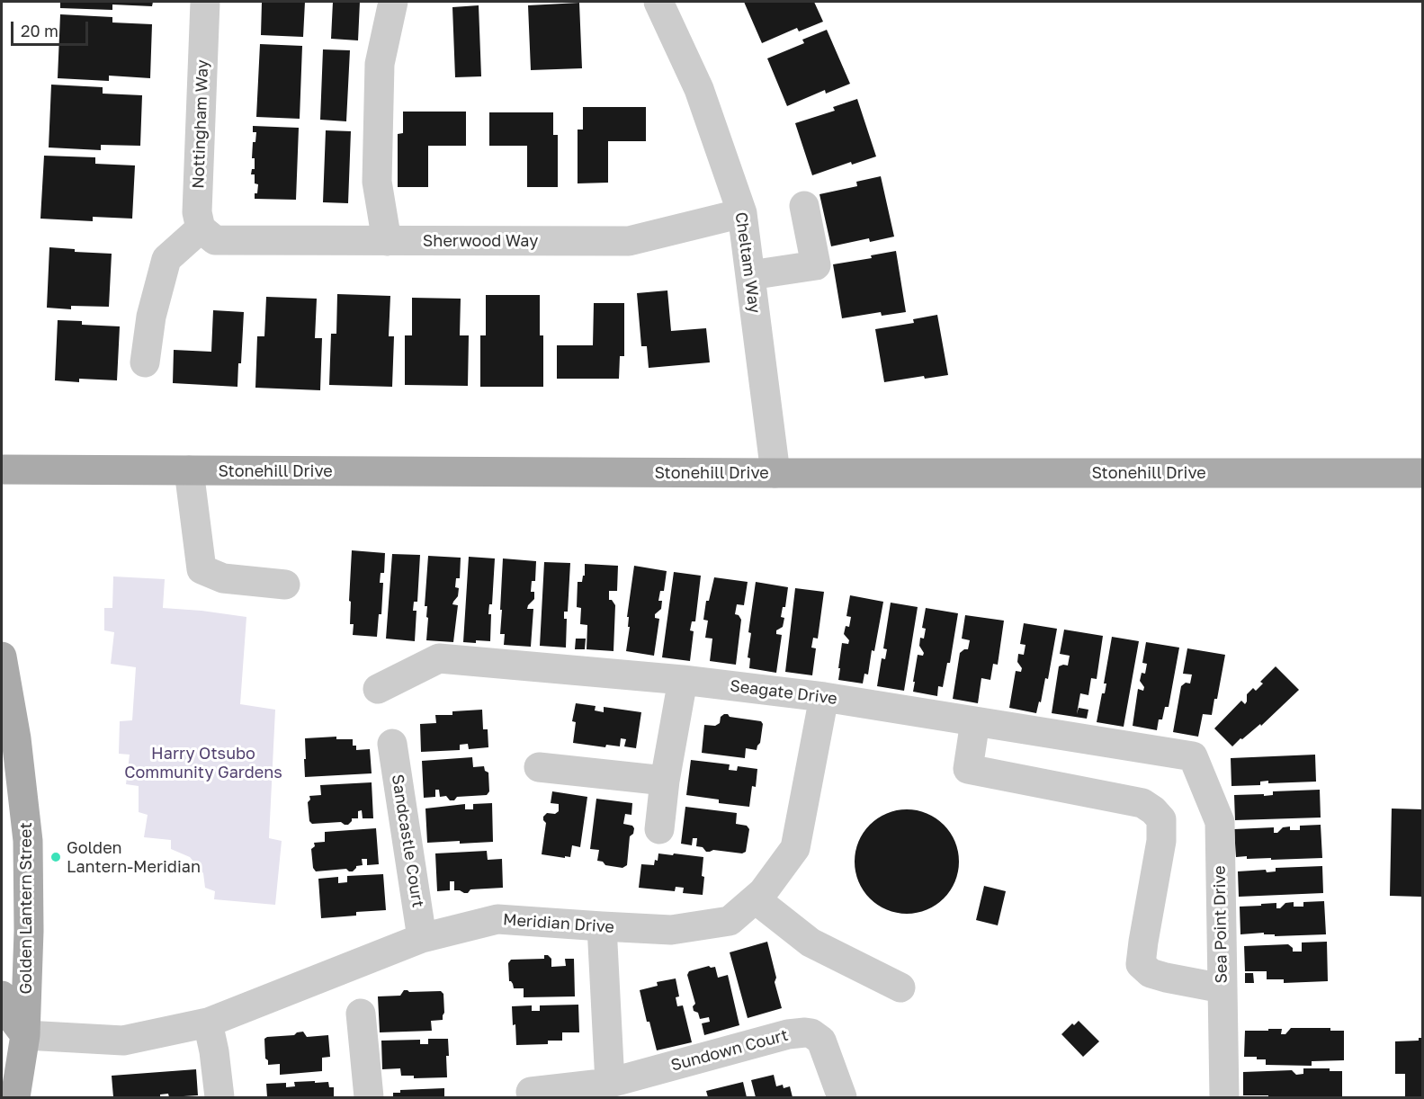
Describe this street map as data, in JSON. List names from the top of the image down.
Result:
{
  "streets": {
    "main road": ["Stonehill Drive", "Golden Lantern Street"],
    "street": [
      "Nottingham Way",
      "Sherwood Way",
      "Cheltam Way",
      "Seagate Drive",
      "Sandcastle Court",
      "Meridian Drive",
      "Sea Point Drive",
      "Sundown Court"
    ]
  },
  "crossings": [
    ["Nottingham Way", "Sherwood Way"],
    ["Sherwood Way", "Cheltam Way"],
    ["Cheltam Way", "Stonehill Drive"],
    ["Seagate Drive", "Meridian Drive"],
    ["Seagate Drive", "Sea Point Drive"],
    ["Sandcastle Court", "Meridian Drive"],
    ["Golden Lantern Street", "Meridian Drive"]
  ],
  "parks": ["Harry Otsubo Community Gardens"],
  "places": ["Golden Lantern-Meridian"],
  "scale_bar": "20 m"
}
